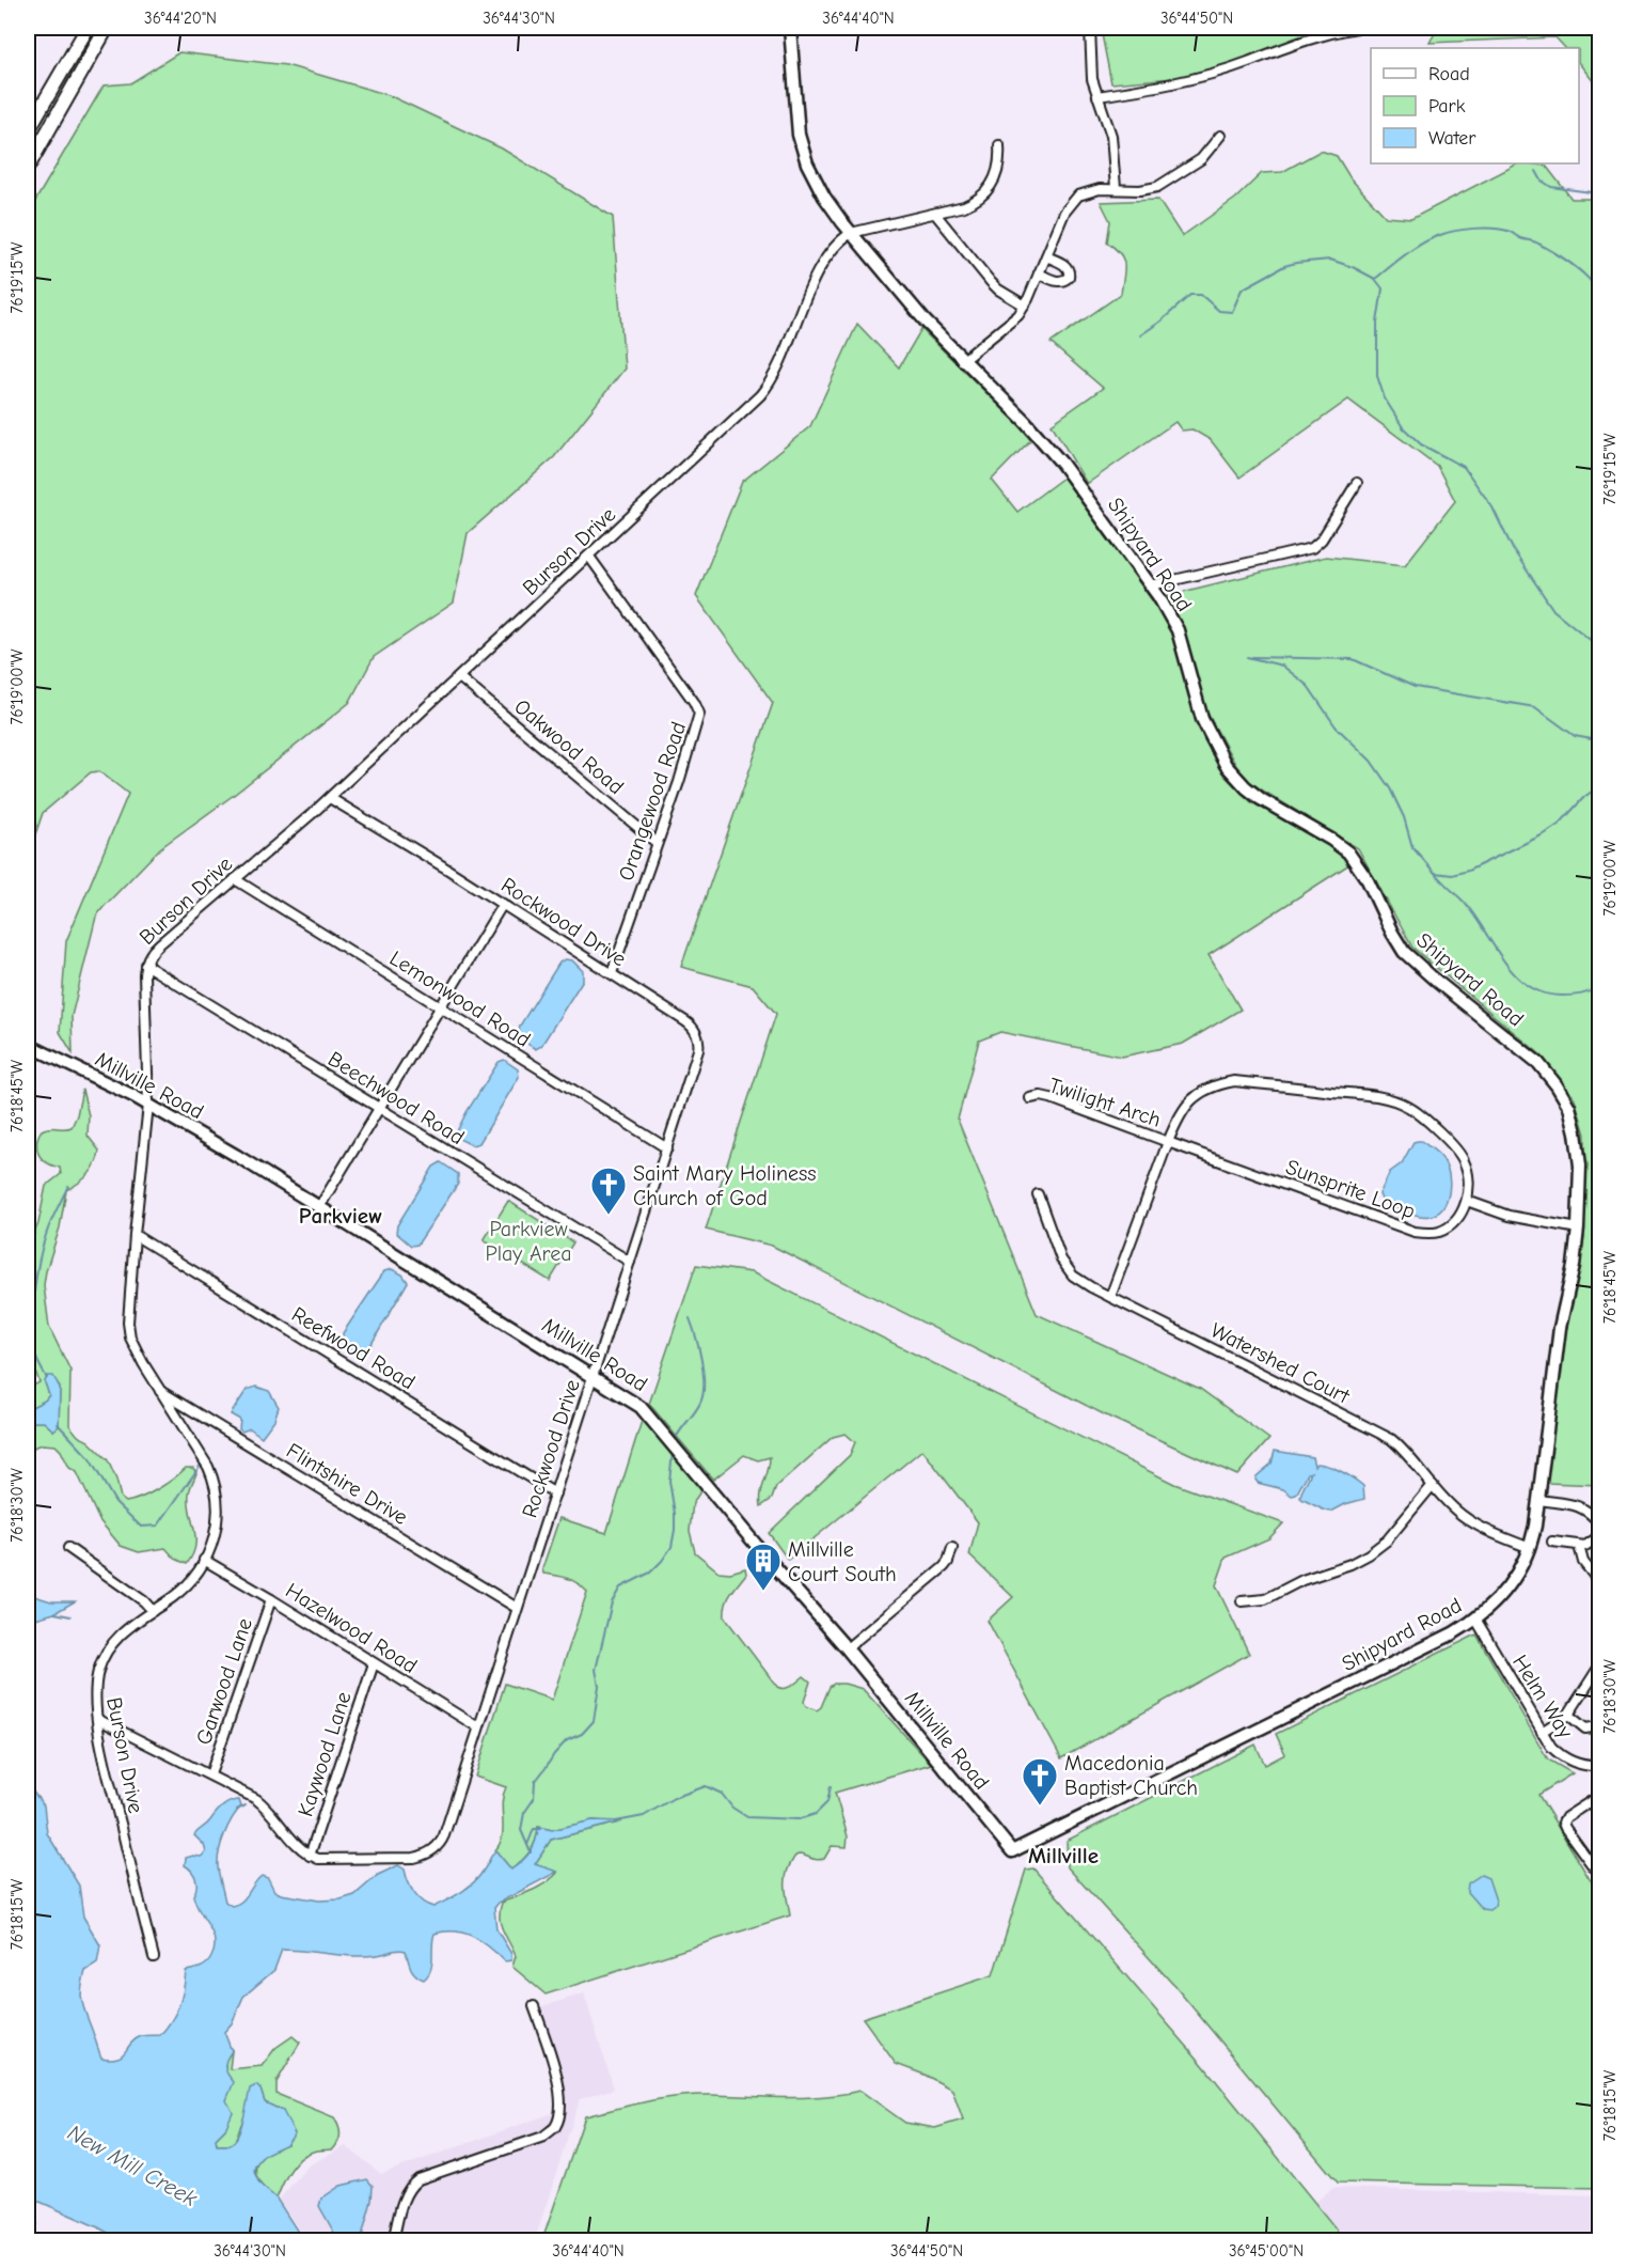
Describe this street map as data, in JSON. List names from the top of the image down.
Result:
{
  "streets": {
    "street": [
      "Burson Drive",
      "Shipyard Road",
      "Oakwood Road",
      "Orangewood Road",
      "Rockwood Drive",
      "Lemonwood Road",
      "Millville Road",
      "Beechwood Road",
      "Twilight Arch",
      "Sunsprite Loop",
      "Reefwood Road",
      "Watershed Court",
      "Flintshire Drive",
      "Hazelwood Road",
      "Garwood Lane",
      "Helm Way",
      "Kaywood Lane"
    ]
  },
  "crossings": [
    ["Burson Drive", "Shipyard Road"],
    ["Burson Drive", "Oakwood Road"],
    ["Burson Drive", "Orangewood Road"],
    ["Burson Drive", "Rockwood Drive"],
    ["Burson Drive", "Lemonwood Road"],
    ["Burson Drive", "Millville Road"],
    ["Burson Drive", "Beechwood Road"],
    ["Burson Drive", "Reefwood Road"],
    ["Burson Drive", "Flintshire Drive"],
    ["Burson Drive", "Hazelwood Road"],
    ["Shipyard Road", "Millville Road"],
    ["Shipyard Road", "Watershed Court"],
    ["Shipyard Road", "Helm Way"],
    ["Oakwood Road", "Orangewood Road"],
    ["Orangewood Road", "Rockwood Drive"],
    ["Rockwood Drive", "Lemonwood Road"],
    ["Rockwood Drive", "Millville Road"],
    ["Rockwood Drive", "Beechwood Road"],
    ["Rockwood Drive", "Reefwood Road"],
    ["Rockwood Drive", "Flintshire Drive"],
    ["Rockwood Drive", "Hazelwood Road"],
    ["Rockwood Drive", "Kaywood Lane"],
    ["Twilight Arch", "Sunsprite Loop"],
    ["Hazelwood Road", "Garwood Lane"],
    ["Hazelwood Road", "Kaywood Lane"]
  ],
  "districts": ["Parkview", "Millville"],
  "water": ["New Mill Creek"],
  "parks": ["Parkview Play Area"],
  "places": {
    "church": ["Saint Mary Holiness Church of God", "Macedonia Baptist Church"],
    "building": ["Millville Court South"]
  },
  "legend": ["Road", "Park", "Water"],
  "coordinates": [
    "36°44'20\"N",
    "36°44'30\"N",
    "36°44'40\"N",
    "36°44'50\"N",
    "76°19'15\"W",
    "76°19'00\"W",
    "76°18'45\"W",
    "76°18'30\"W",
    "76°18'15\"W",
    "36°45'00\"N"
  ]
}
